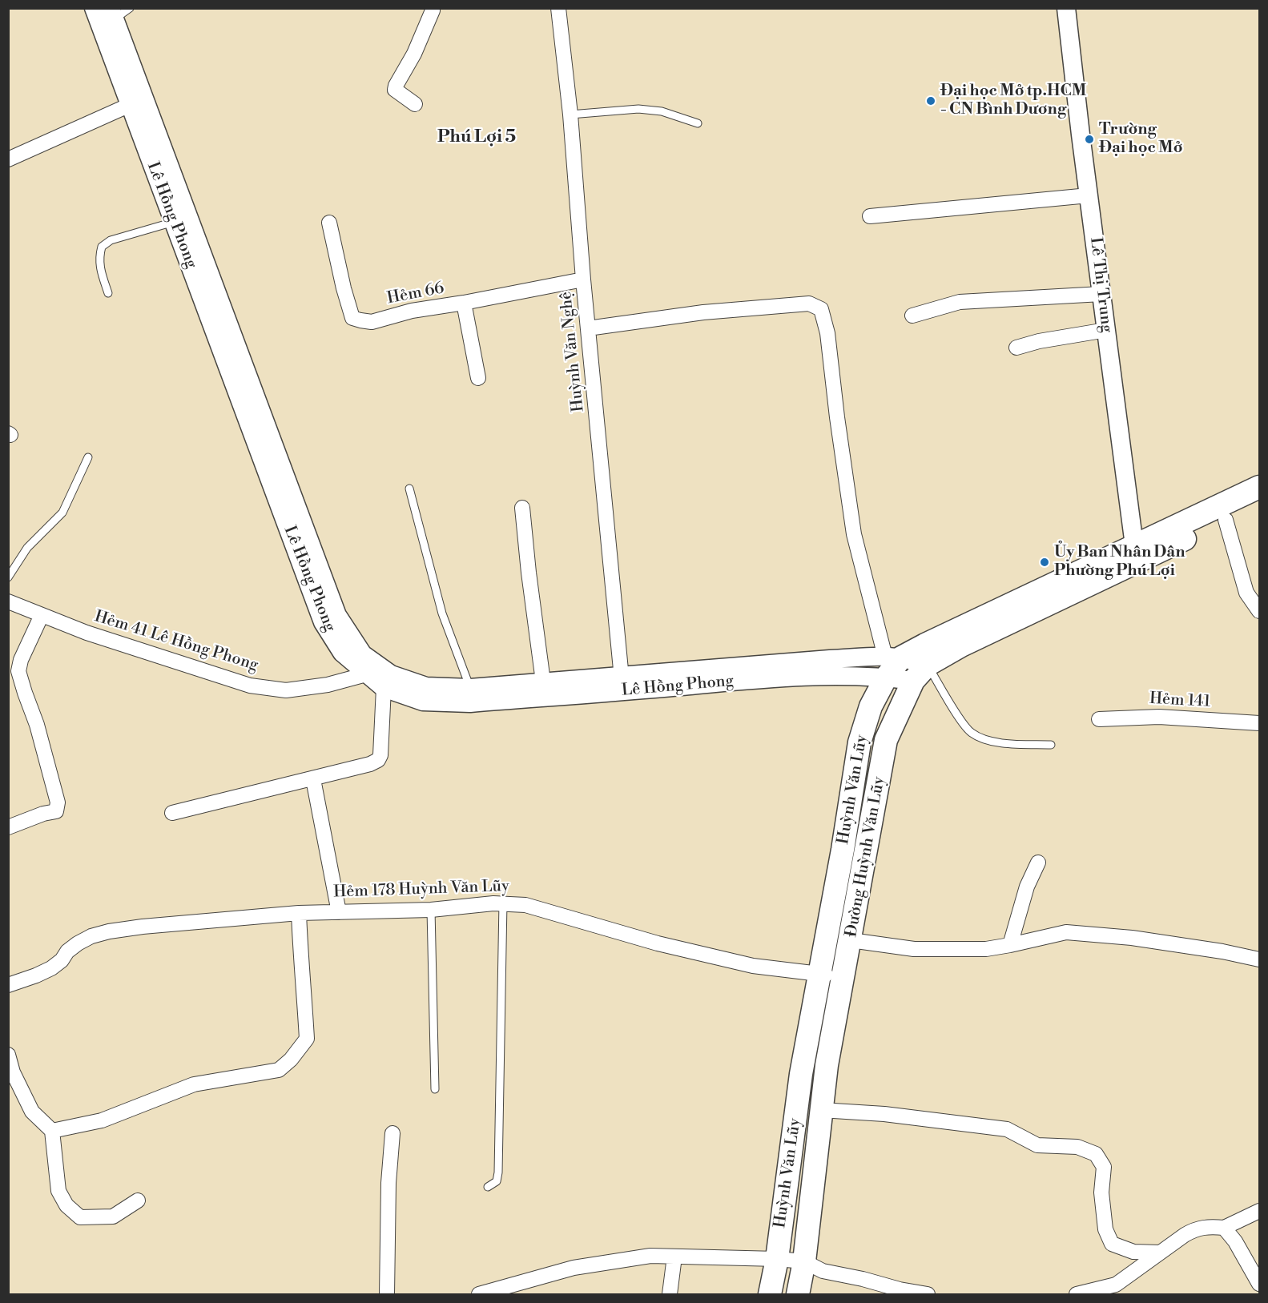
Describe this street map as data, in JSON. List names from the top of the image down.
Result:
{
  "streets": {
    "main road": ["Huỳnh Văn Lũy", "Đường Huỳnh Văn Lũy"],
    "street": [
      "Lê Hồng Phong",
      "Lê Thị Trung",
      "Hẻm 66",
      "Huỳnh Văn Nghệ",
      "Hẻm 41 Lê Hồng Phong",
      "Hẻm 141",
      "Hẻm 178 Huỳnh Văn Lũy"
    ]
  },
  "crossings": [
    ["Lê Hồng Phong", "Huỳnh Văn Nghệ"],
    ["Lê Hồng Phong", "Hẻm 41 Lê Hồng Phong"],
    ["Lê Hồng Phong", "Huỳnh Văn Lũy"],
    ["Lê Hồng Phong", "Đường Huỳnh Văn Lũy"],
    ["Hẻm 66", "Huỳnh Văn Nghệ"],
    ["Huỳnh Văn Lũy", "Hẻm 178 Huỳnh Văn Lũy"],
    ["Đường Huỳnh Văn Lũy", "Hẻm 178 Huỳnh Văn Lũy"]
  ],
  "districts": ["Phú Lợi 5"],
  "places": ["Đại học Mở tp.HCM - CN Bình Dương", "Trường Đại học Mở", "Ủy Ban Nhân Dân Phường Phú Lợi"]
}
